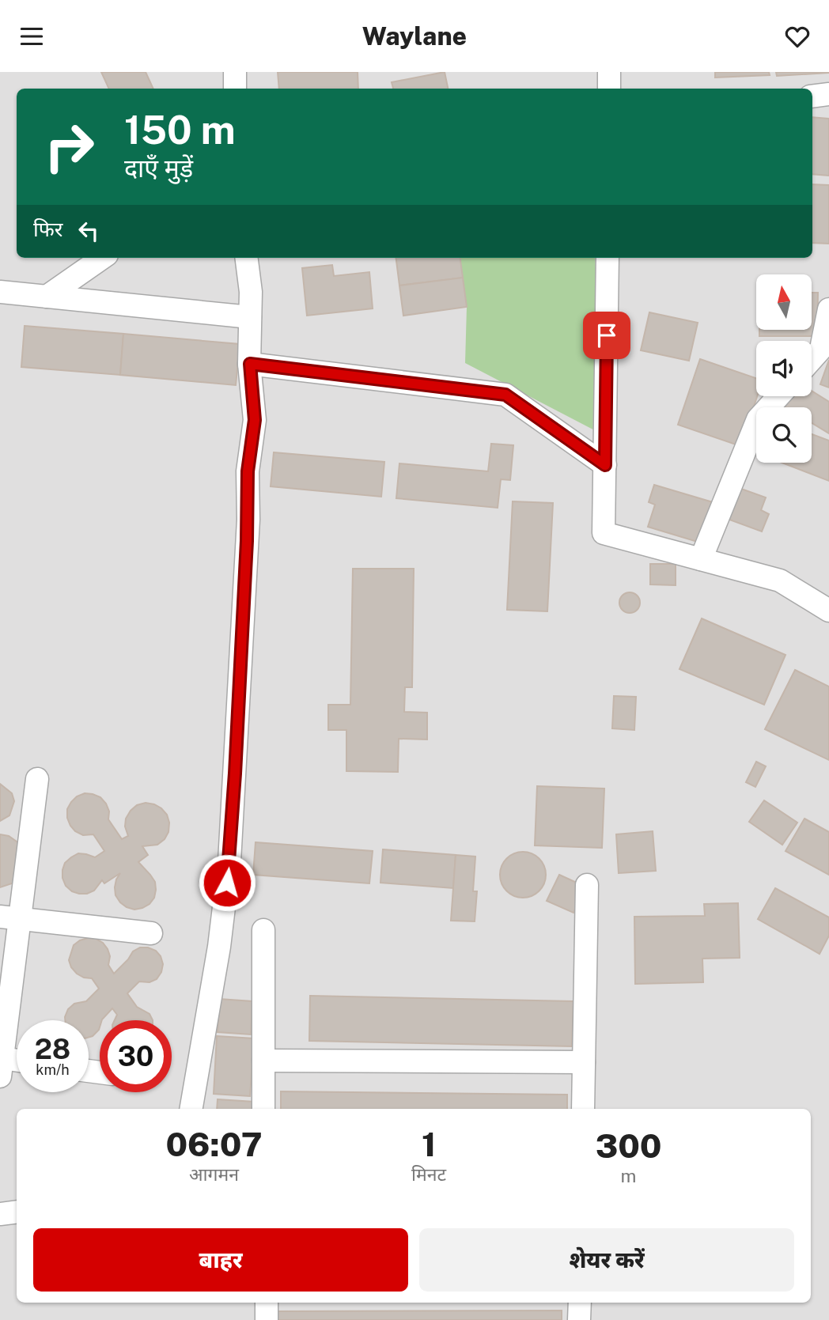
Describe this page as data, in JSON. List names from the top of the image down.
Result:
{
  "north": "top",
  "page": {
    "header": "Waylane",
    "turn": ["150 m", "दाएँ मुड़ें"],
    "then": "फिर",
    "speed": "28 km/h",
    "limit": "30",
    "eta": [
      "06:07",
      "आगमन",
      "1",
      "मिनट",
      "300",
      "m"
    ],
    "buttons": ["बाहर", "शेयर करें"]
  }
}
